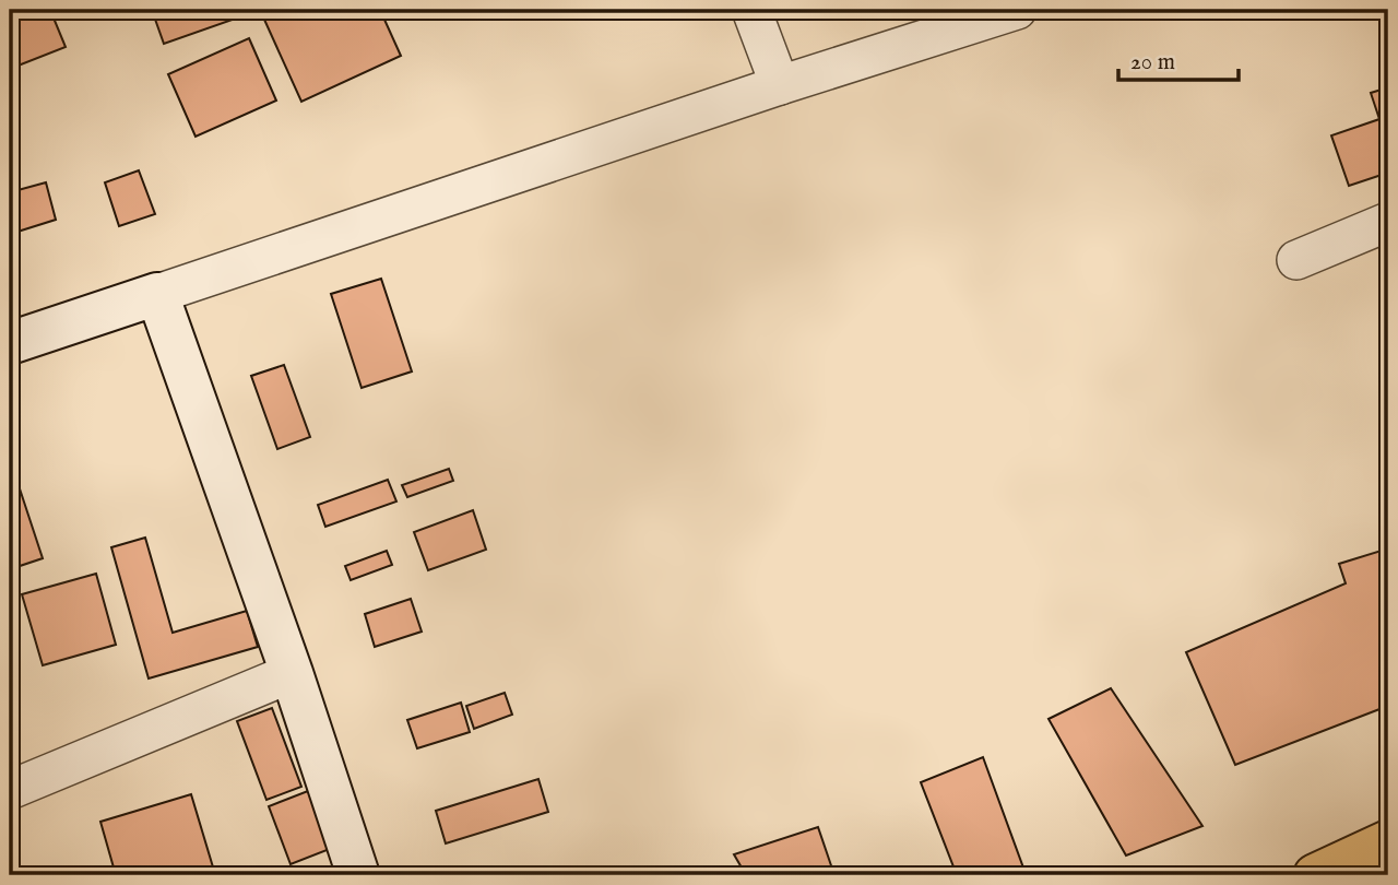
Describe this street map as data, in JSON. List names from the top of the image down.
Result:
{
  "scale_bar": "20 m"
}
